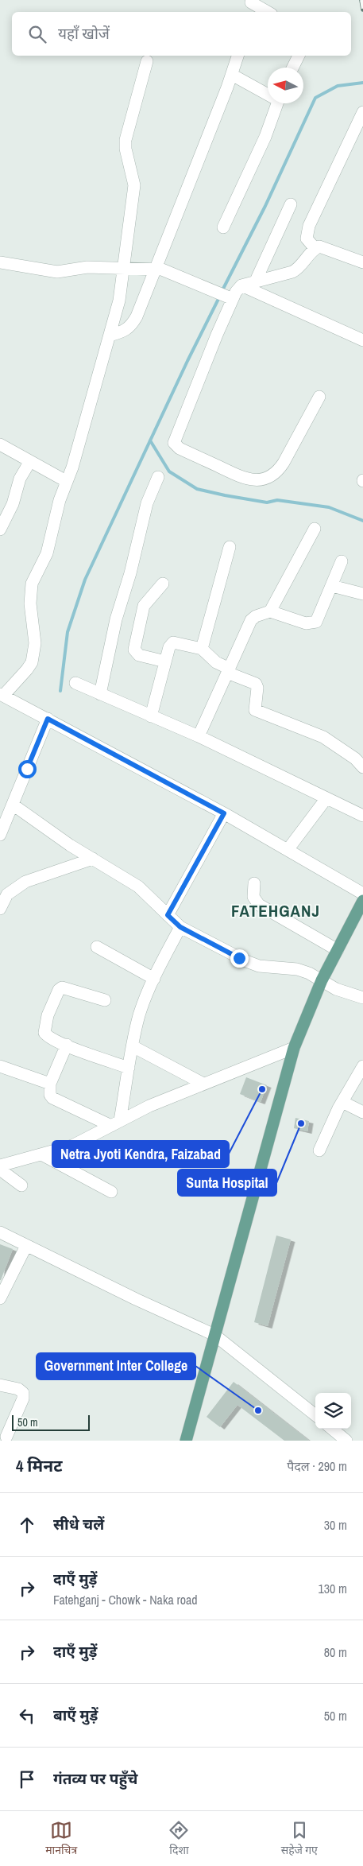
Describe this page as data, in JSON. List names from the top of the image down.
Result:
{
  "districts": ["FATEHGANJ"],
  "places": ["Netra Jyoti Kendra, Faizabad", "Sunta Hospital", "Government Inter College"],
  "scale_bar": "50 m",
  "north": "left",
  "page": {
    "search": "यहाँ खोजें",
    "scale": "50 m",
    "heading": ["4 मिनट", "पैदल · 290 m"],
    "list": [
      ["सीधे चलें", "30 m"],
      ["दाएँ मुड़ें", "Fatehganj - Chowk - Naka road", "130 m"],
      ["दाएँ मुड़ें", "80 m"],
      ["बाएँ मुड़ें", "50 m"],
      "गंतव्य पर पहुँचे"
    ],
    "nav": ["मानचित्र", "दिशा", "सहेजे गए"]
  }
}
